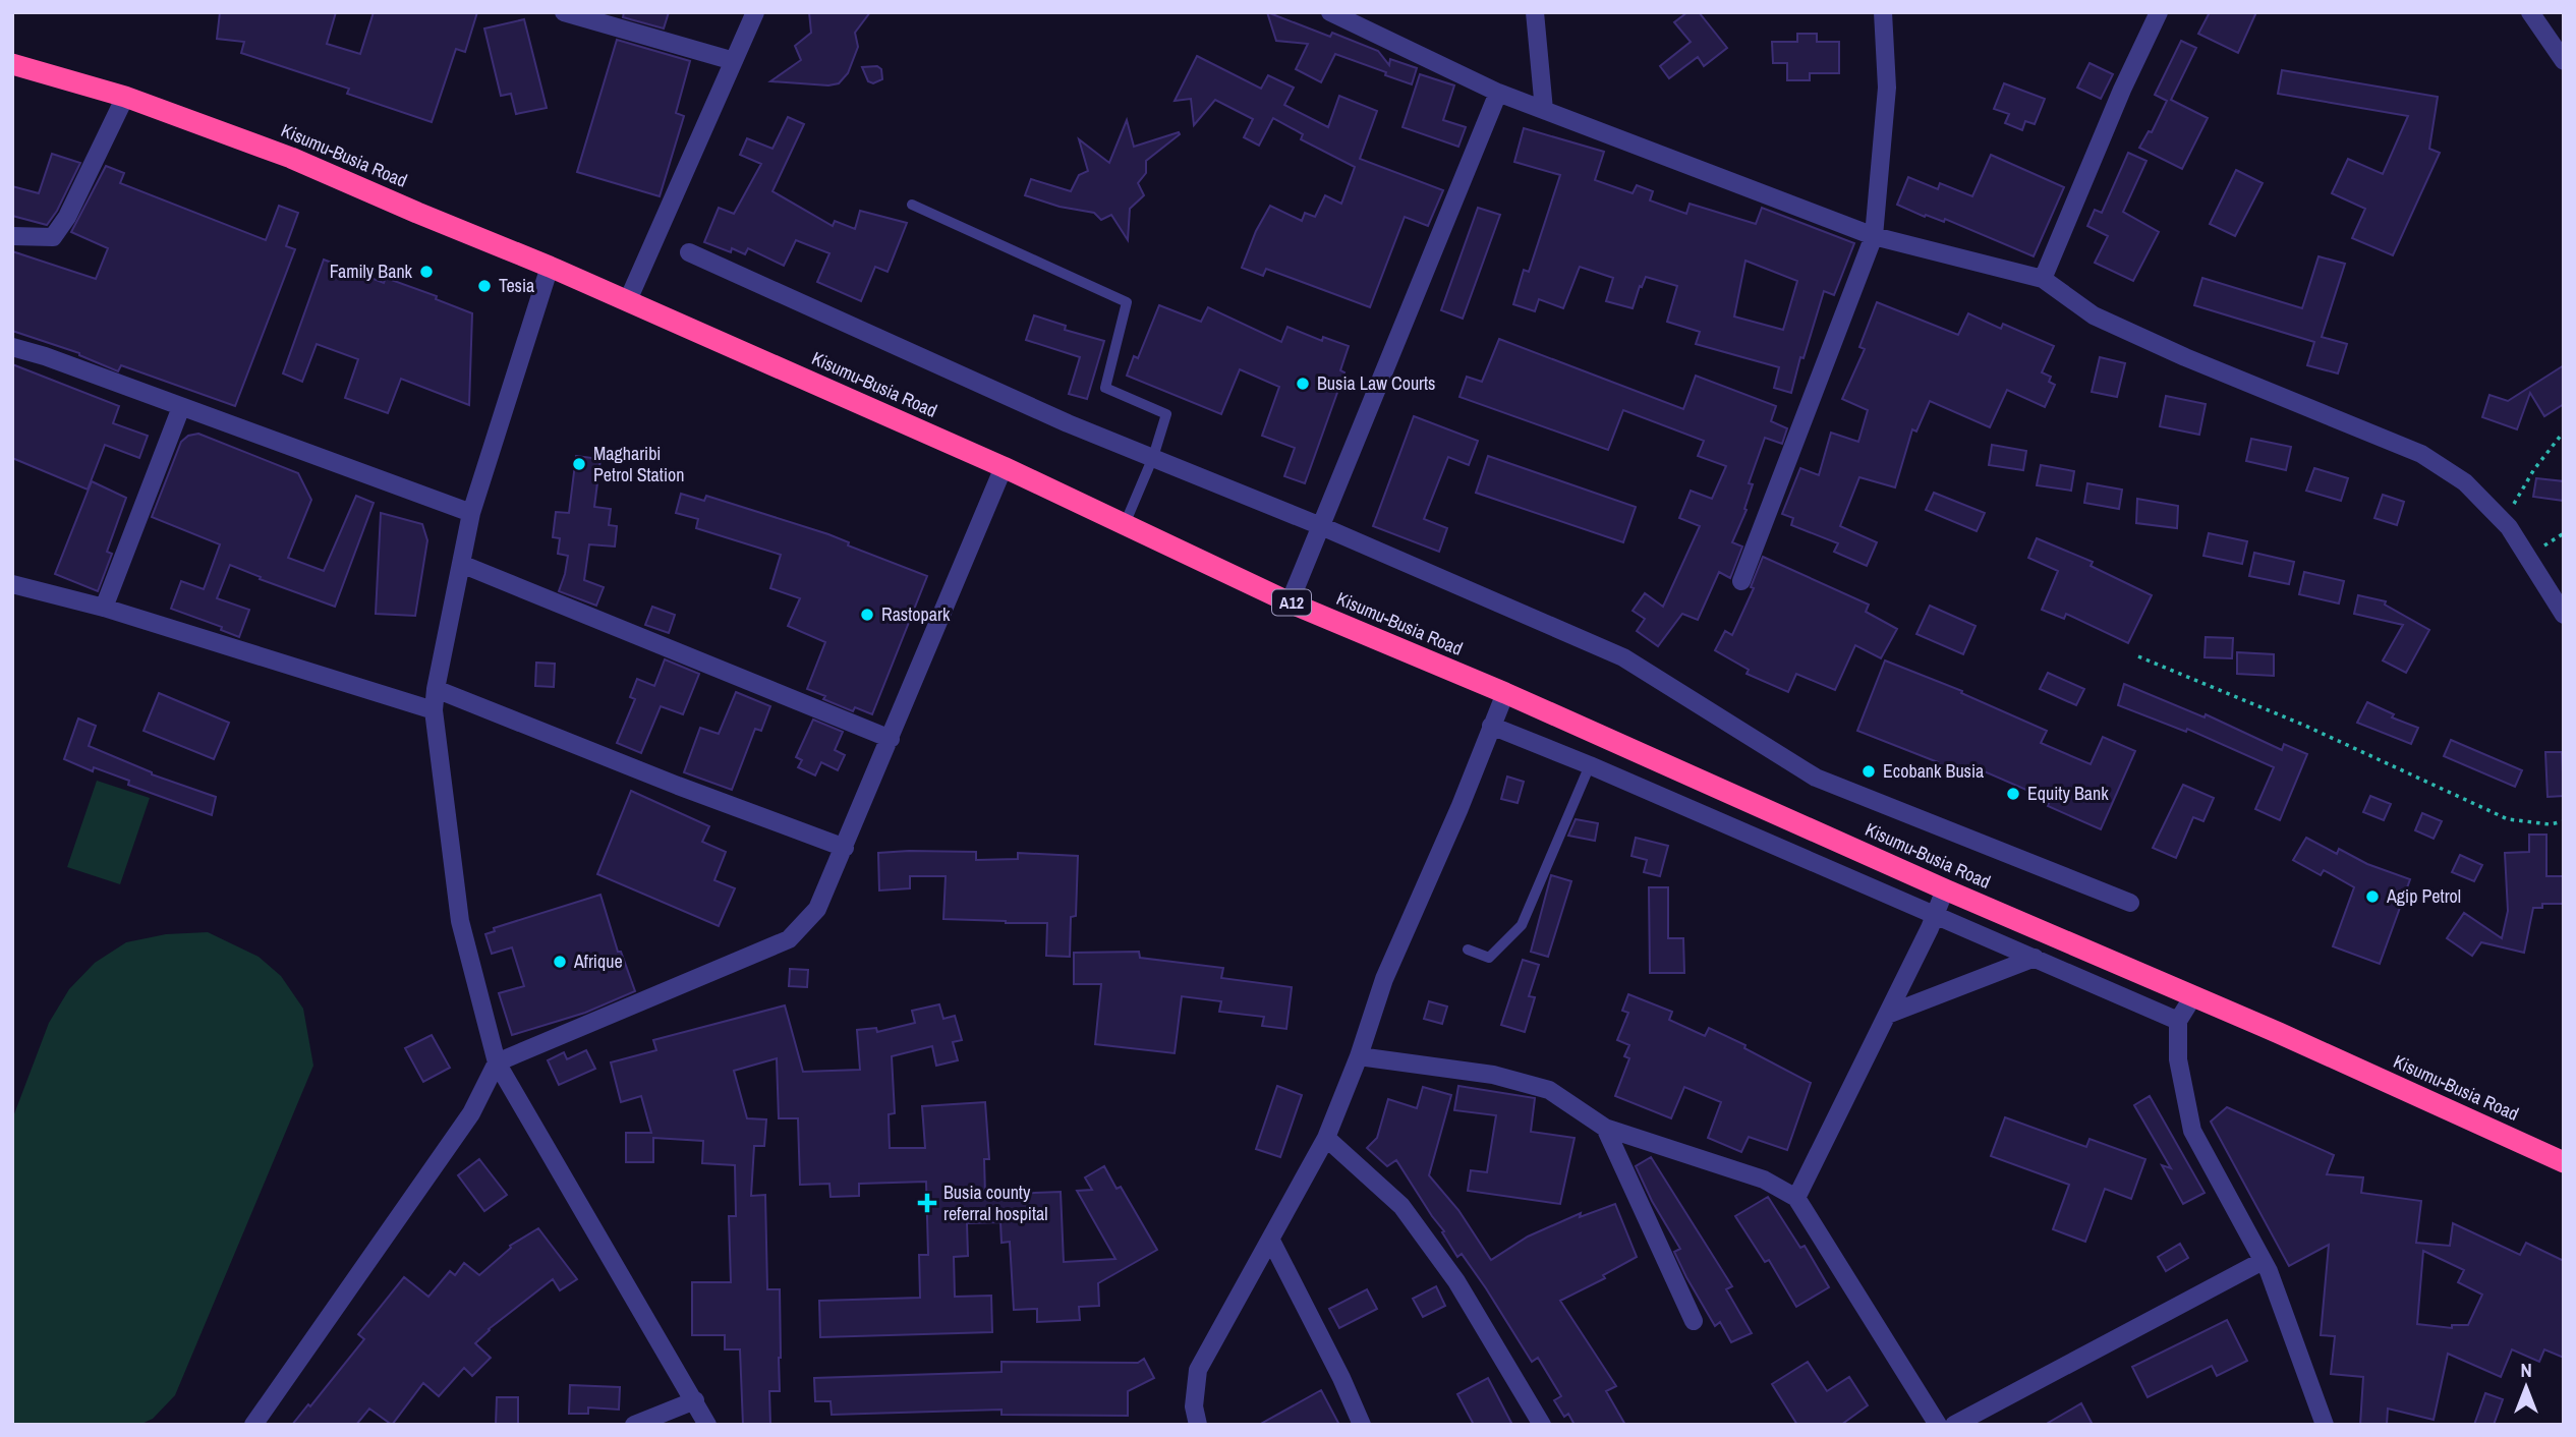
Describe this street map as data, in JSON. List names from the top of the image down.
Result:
{
  "streets": {
    "highway": ["Kisumu-Busia Road", "A12"]
  },
  "places": {
    "other": [
      "Family Bank",
      "Tesia",
      "Busia Law Courts",
      "Magharibi Petrol Station",
      "Rastopark",
      "Ecobank Busia",
      "Equity Bank",
      "Agip Petrol",
      "Afrique"
    ],
    "health": ["Busia county referral hospital"]
  },
  "north": "top"
}
